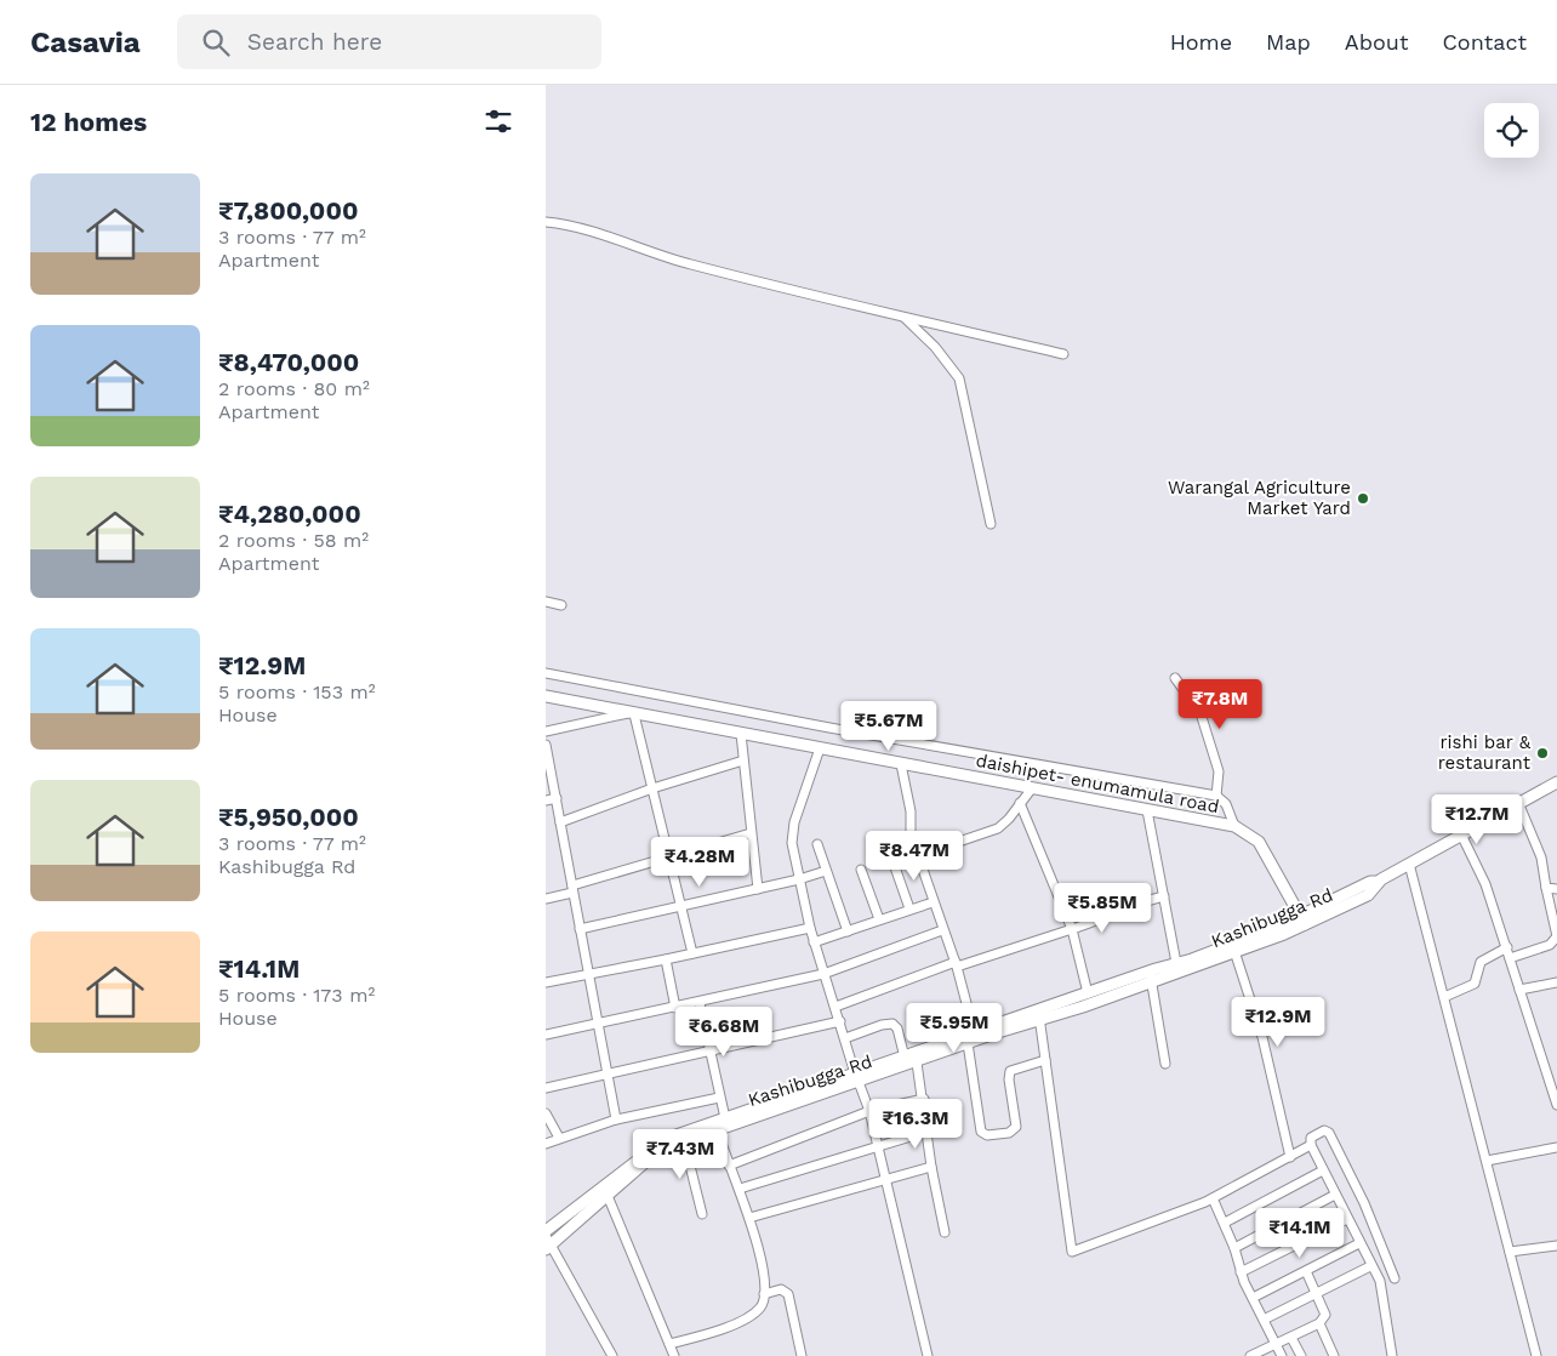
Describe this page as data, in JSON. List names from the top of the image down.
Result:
{
  "streets": {
    "main road": ["daishipet- enumamula road", "Kashibugga Rd"]
  },
  "crossings": [
    ["daishipet- enumamula road", "Kashibugga Rd"]
  ],
  "places": ["Warangal Agriculture Market Yard", "rishi bar & restaurant"],
  "page": {
    "header": "Casavia",
    "search": "Search here",
    "nav": [
      "Home",
      "Map",
      "About",
      "Contact"
    ],
    "heading": "12 homes",
    "list": [
      {
        "name": "₹7,800,000",
        "note": "3 rooms · 77 m² · Apartment"
      },
      {
        "name": "₹8,470,000",
        "note": "2 rooms · 80 m² · Apartment"
      },
      {
        "name": "₹4,280,000",
        "note": "2 rooms · 58 m² · Apartment"
      },
      {
        "name": "₹12.9M",
        "note": "5 rooms · 153 m² · House"
      },
      {
        "name": "₹5,950,000",
        "note": "3 rooms · 77 m² · Kashibugga Rd"
      },
      {
        "name": "₹14.1M",
        "note": "5 rooms · 173 m² · House"
      }
    ],
    "price": [
      "₹7.8M",
      "₹5.67M",
      "₹12.7M",
      "₹8.47M",
      "₹4.28M",
      "₹5.85M",
      "₹12.9M",
      "₹5.95M",
      "₹6.68M",
      "₹16.3M",
      "₹7.43M",
      "₹14.1M"
    ]
  }
}
